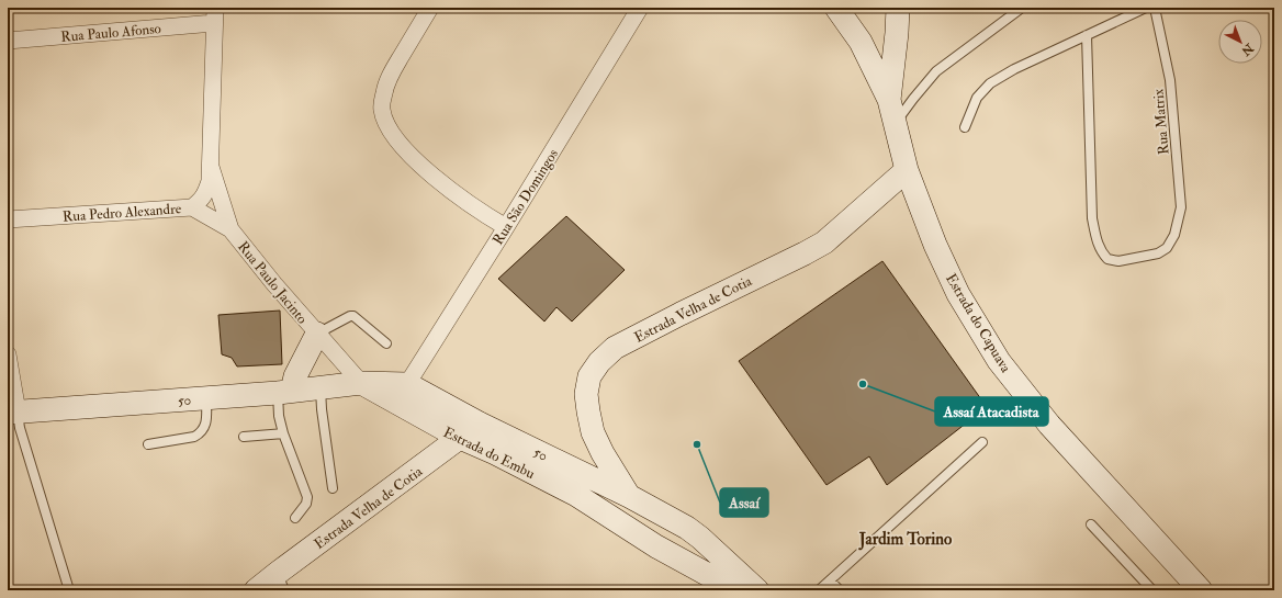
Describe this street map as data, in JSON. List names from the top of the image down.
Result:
{
  "streets": {
    "main road": [
      "Estrada Velha de Cotia",
      "Estrada do Capuava",
      "50",
      "Estrada do Embu"
    ],
    "street": [
      "Rua Paulo Afonso",
      "Rua São Domingos",
      "Rua Pedro Alexandre",
      "Rua Paulo Jacinto"
    ],
    "lane": ["Rua Matrix"]
  },
  "crossings": [
    ["Rua Paulo Afonso", "Rua Paulo Jacinto"],
    ["Rua São Domingos", "50"],
    ["Rua Pedro Alexandre", "Rua Paulo Jacinto"],
    ["Rua Paulo Jacinto", "50"],
    ["Rua Paulo Jacinto", "Estrada do Embu"],
    ["Estrada Velha de Cotia", "Estrada do Capuava"],
    ["Estrada Velha de Cotia", "50"],
    ["Estrada Velha de Cotia", "Estrada do Embu"],
    ["50", "Estrada do Embu"]
  ],
  "districts": ["Jardim Torino"],
  "places": ["Assaí Atacadista", "Assaí"],
  "north": "bottom right"
}
